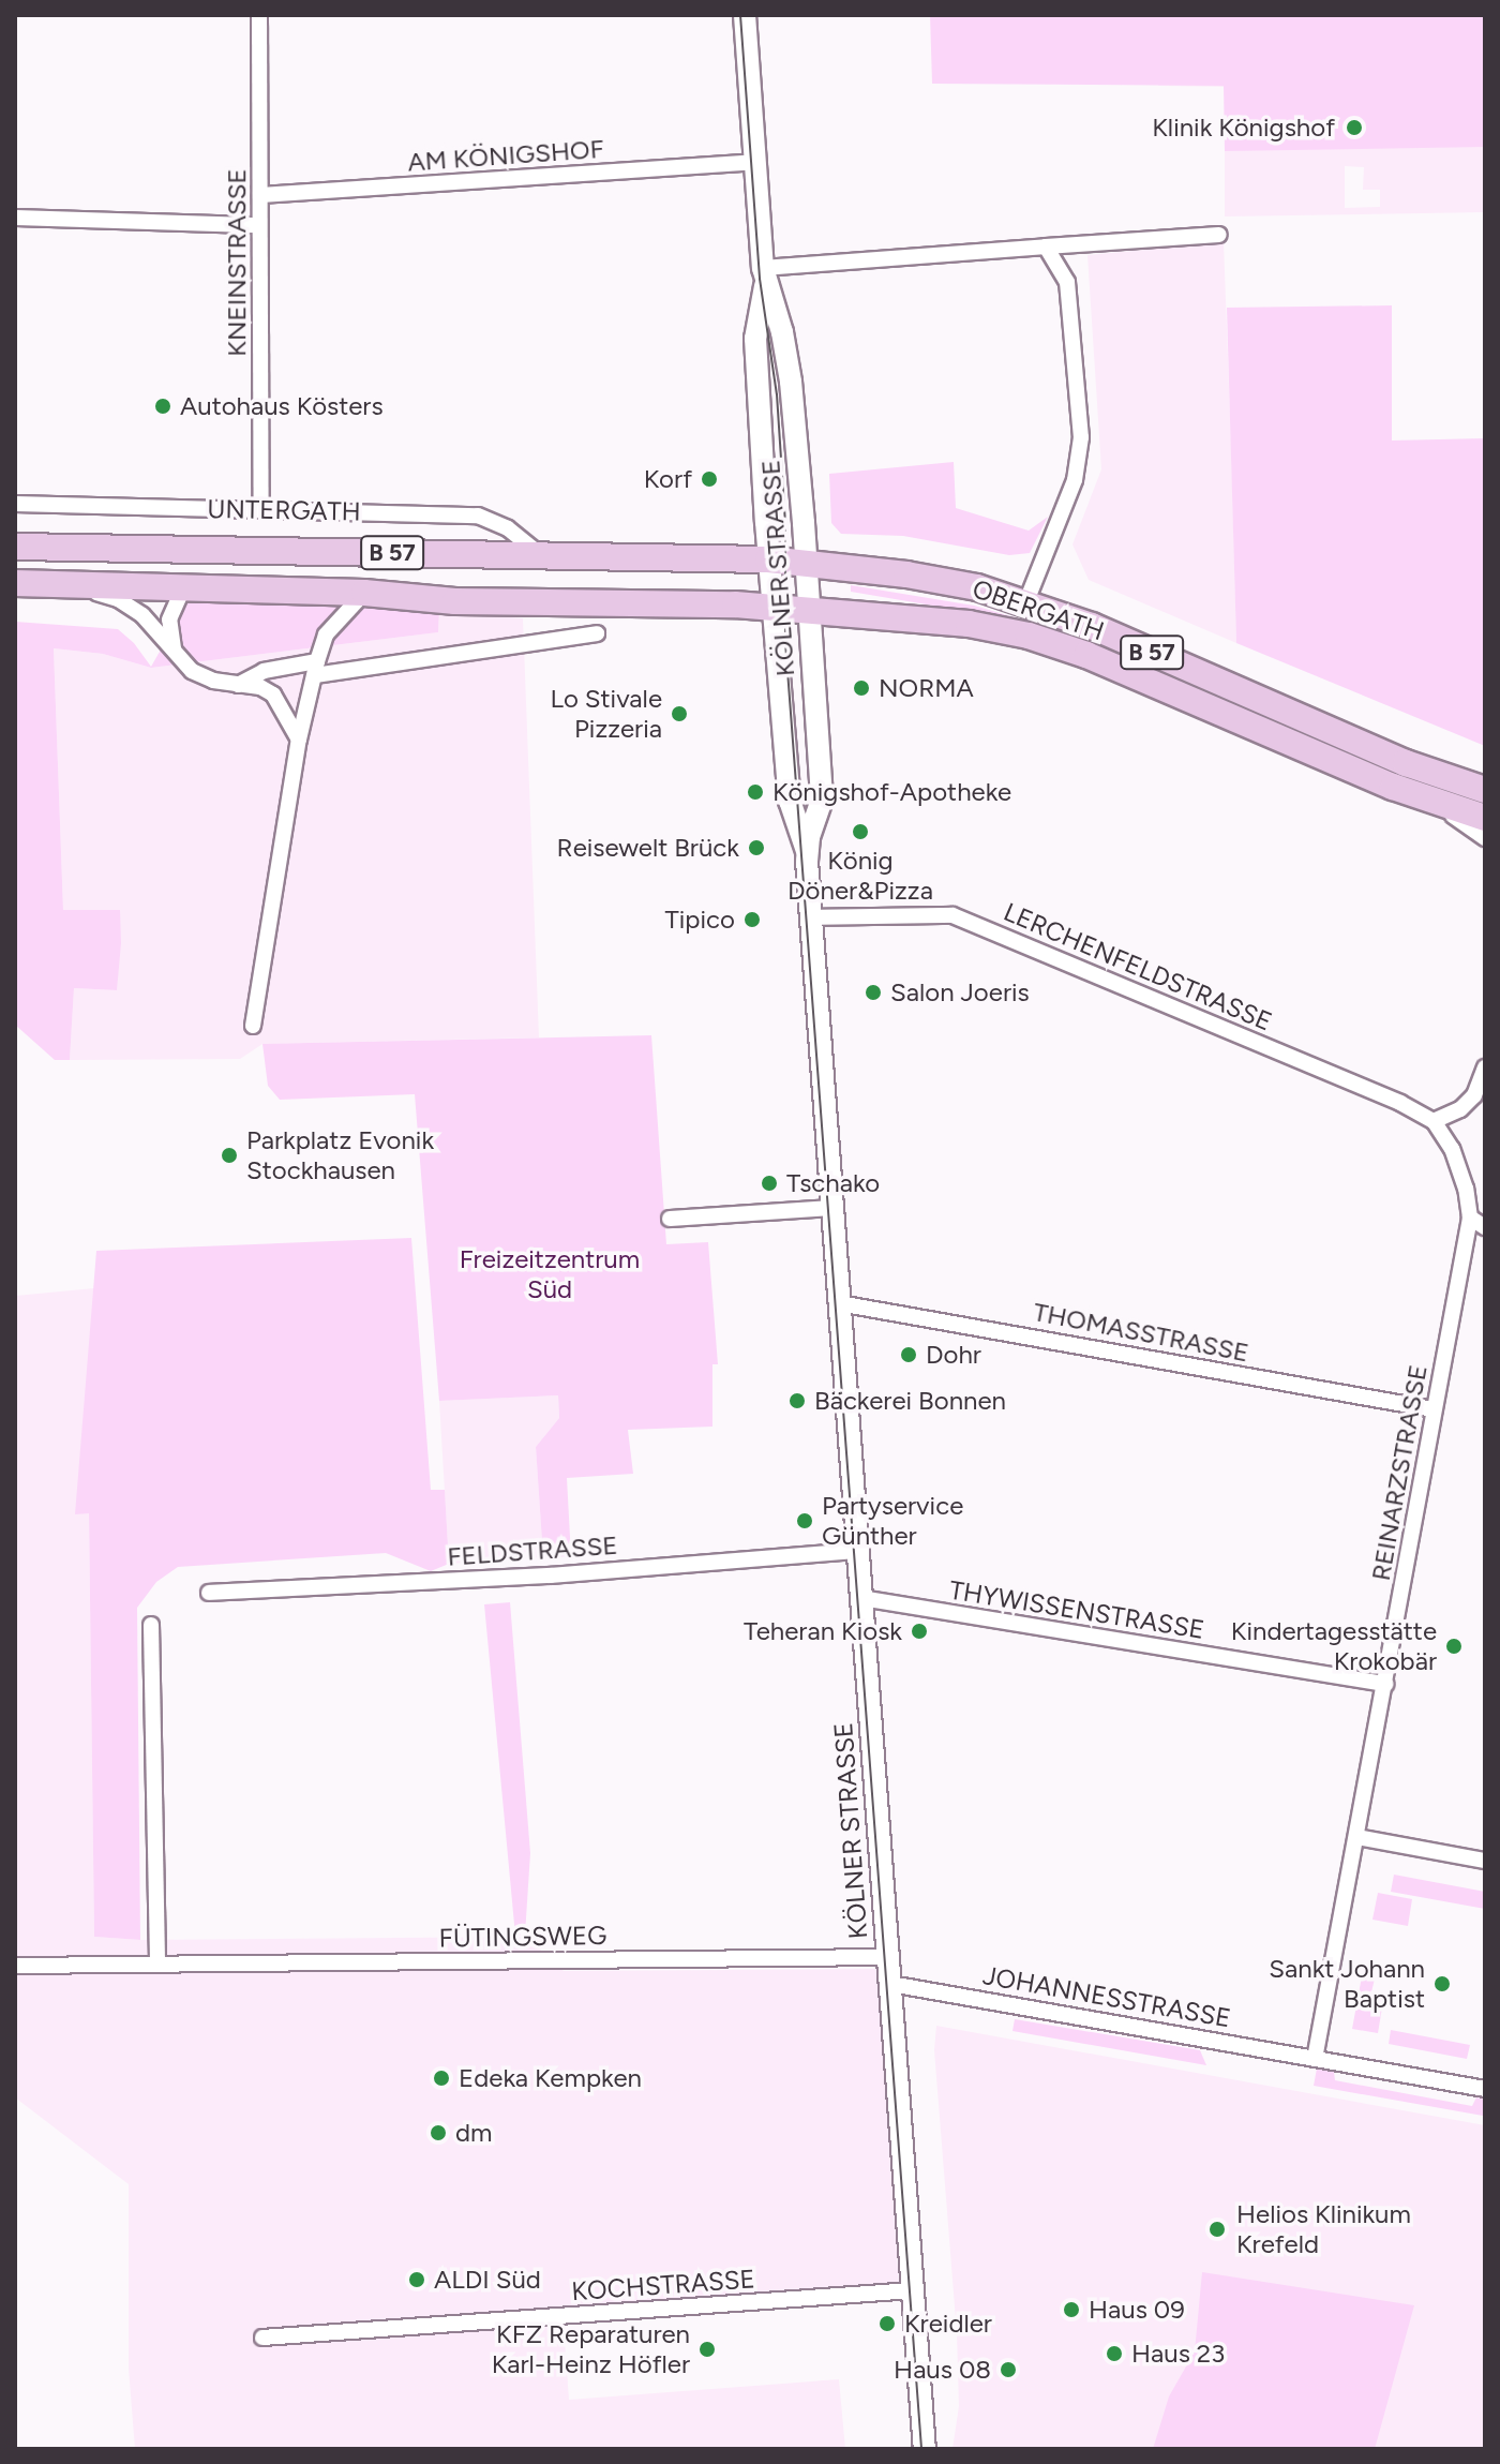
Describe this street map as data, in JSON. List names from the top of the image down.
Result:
{
  "streets": {
    "main road": [
      "UNTERGATH",
      "B 57",
      "KÖLNER STRASSE",
      "OBERGATH"
    ],
    "street": [
      "AM KÖNIGSHOF",
      "KNEINSTRASSE",
      "LERCHENFELDSTRASSE",
      "THOMASSTRASSE",
      "REINARZSTRASSE",
      "FELDSTRASSE",
      "THYWISSENSTRASSE",
      "FÜTINGSWEG",
      "JOHANNESSTRASSE",
      "KOCHSTRASSE"
    ]
  },
  "crossings": [
    ["AM KÖNIGSHOF", "KNEINSTRASSE"],
    ["AM KÖNIGSHOF", "KÖLNER STRASSE"],
    ["KNEINSTRASSE", "UNTERGATH"],
    ["UNTERGATH", "B 57"],
    ["UNTERGATH", "KÖLNER STRASSE"],
    ["UNTERGATH", "OBERGATH"],
    ["B 57", "KÖLNER STRASSE"],
    ["B 57", "OBERGATH"],
    ["KÖLNER STRASSE", "OBERGATH"],
    ["KÖLNER STRASSE", "LERCHENFELDSTRASSE"],
    ["KÖLNER STRASSE", "THOMASSTRASSE"],
    ["KÖLNER STRASSE", "FELDSTRASSE"],
    ["KÖLNER STRASSE", "THYWISSENSTRASSE"],
    ["KÖLNER STRASSE", "FÜTINGSWEG"],
    ["KÖLNER STRASSE", "JOHANNESSTRASSE"],
    ["KÖLNER STRASSE", "KOCHSTRASSE"],
    ["LERCHENFELDSTRASSE", "REINARZSTRASSE"],
    ["THOMASSTRASSE", "REINARZSTRASSE"],
    ["REINARZSTRASSE", "THYWISSENSTRASSE"],
    ["REINARZSTRASSE", "JOHANNESSTRASSE"]
  ],
  "parks": ["Freizeitzentrum Süd"],
  "places": [
    "Klinik Königshof",
    "Autohaus Kösters",
    "Korf",
    "NORMA",
    "Lo Stivale Pizzeria",
    "Königshof-Apotheke",
    "König Döner&Pizza",
    "Reisewelt Brück",
    "Tipico",
    "Salon Joeris",
    "Parkplatz Evonik Stockhausen",
    "Tschako",
    "Dohr",
    "Bäckerei Bonnen",
    "Partyservice Günther",
    "Teheran Kiosk",
    "Kindertagesstätte Krokobär",
    "Sankt Johann Baptist",
    "Edeka Kempken",
    "dm",
    "Helios Klinikum Krefeld",
    "ALDI Süd",
    "Haus 09",
    "Kreidler",
    "KFZ Reparaturen Karl-Heinz Höfler",
    "Haus 23",
    "Haus 08"
  ]
}
